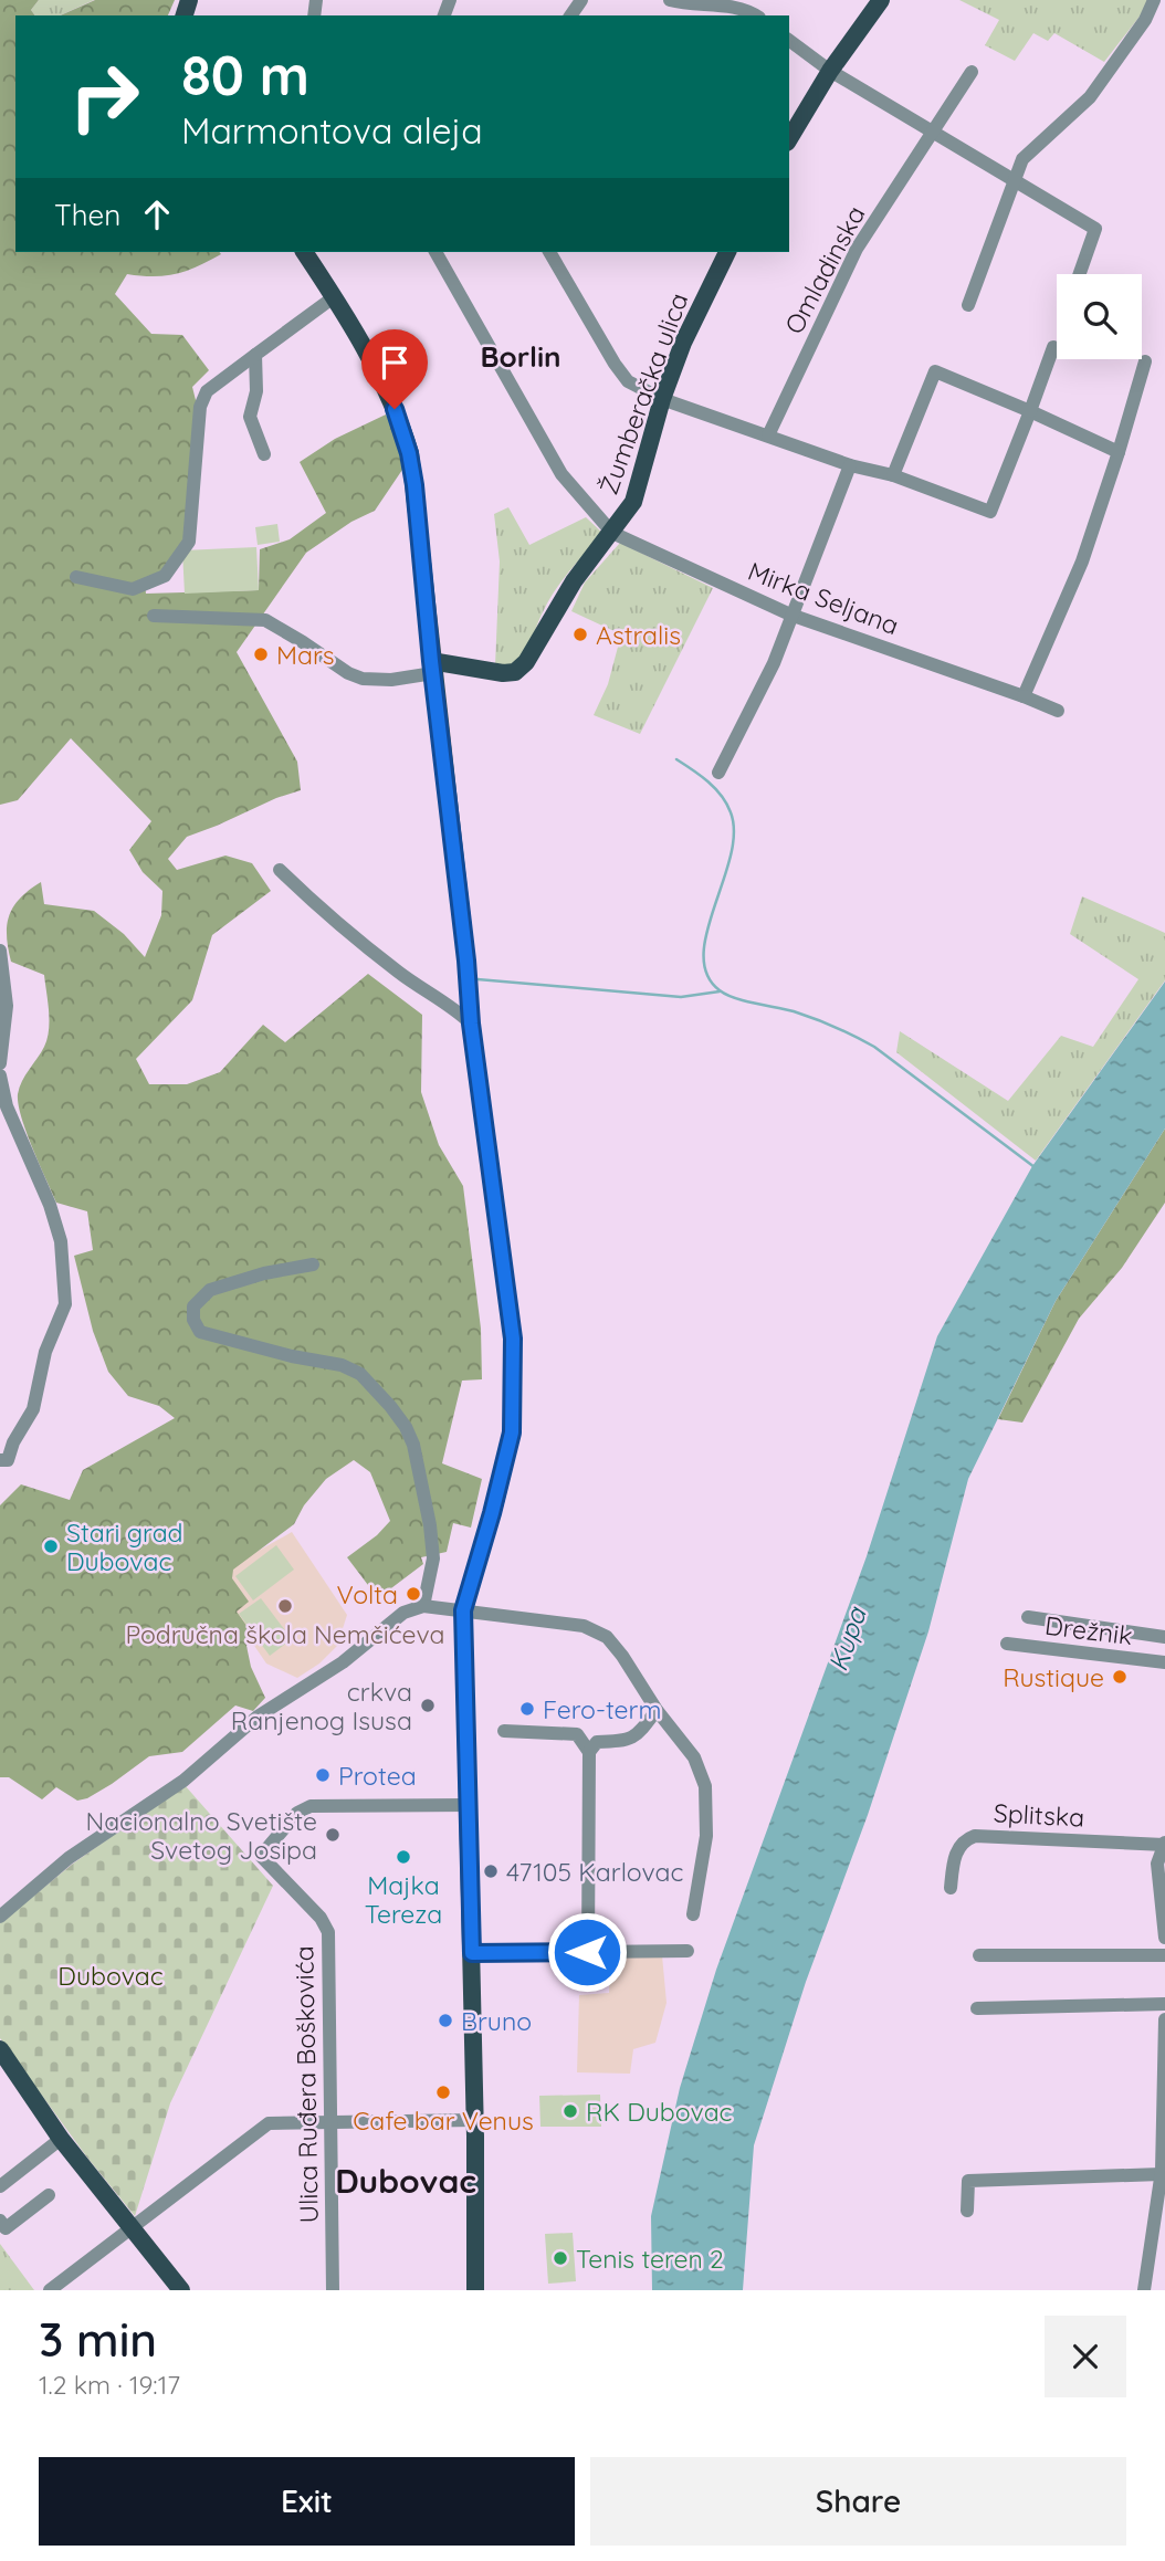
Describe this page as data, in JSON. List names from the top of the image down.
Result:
{
  "streets": {
    "main road": ["Žumberačka ulica"],
    "street": [
      "Omladinska",
      "Mirka Seljana",
      "Drežnik",
      "Splitska",
      "Ulica Ruđera Boškovića"
    ]
  },
  "crossings": [
    ["Žumberačka ulica", "Mirka Seljana"]
  ],
  "districts": ["Borlin", "Dubovac"],
  "water": ["Kupa"],
  "parks": ["Dubovac"],
  "places": [
    "Astralis",
    "Mars",
    "Stari grad Dubovac",
    "Volta",
    "Područna škola Nemčićeva",
    "Rustique",
    "crkva Ranjenog Isusa",
    "Fero-term",
    "Protea",
    "Nacionalno Svetište Svetog Josipa",
    "Majka Tereza",
    "47105 Karlovac",
    "Bruno",
    "Cafe bar Venus",
    "RK Dubovac",
    "Tenis teren 2"
  ],
  "page": {
    "turn": ["80 m", "Marmontova aleja"],
    "then": "Then",
    "heading": ["3 min", "1.2 km · 19:17"],
    "buttons": ["Exit", "Share"]
  }
}
